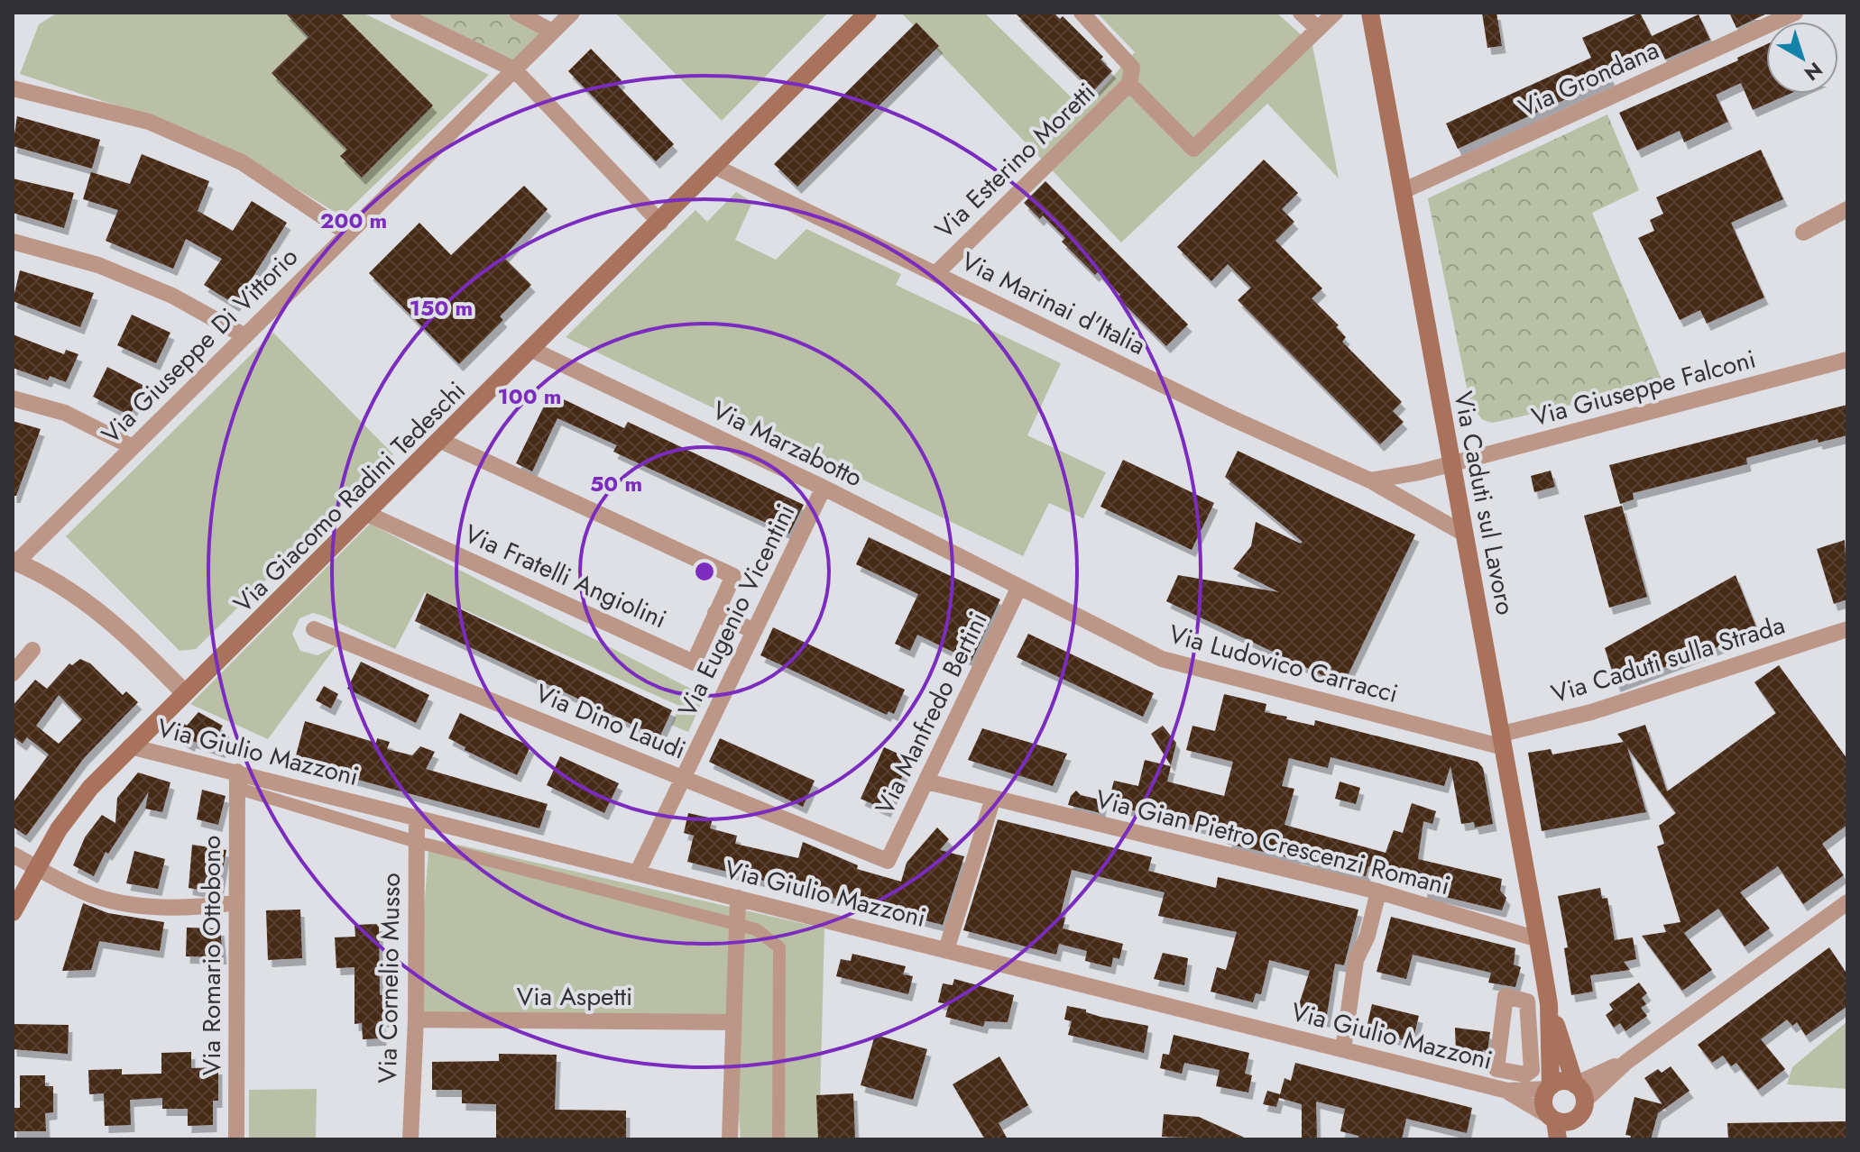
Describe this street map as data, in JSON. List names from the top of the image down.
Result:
{
  "streets": {
    "main road": ["Via Giacomo Radini Tedeschi", "Via Caduti sul Lavoro"],
    "street": [
      "Via Grondana",
      "Via Esterino Moretti",
      "Via Marinai d'Italia",
      "Via Giuseppe Di Vittorio",
      "Via Giuseppe Falconi",
      "Via Marzabotto",
      "Via Fratelli Angiolini",
      "Via Eugenio Vicentini",
      "Via Caduti sulla Strada",
      "Via Ludovico Carracci",
      "Via Manfredo Bertini",
      "Via Dino Laudi",
      "Via Giulio Mazzoni",
      "Via Gian Pietro Crescenzi Romani",
      "Via Romario Ottobono",
      "Via Cornelio Musso",
      "Via Aspetti"
    ]
  },
  "crossings": [
    ["Via Grondana", "Via Caduti sul Lavoro"],
    ["Via Esterino Moretti", "Via Marinai d'Italia"],
    ["Via Marinai d'Italia", "Via Giacomo Radini Tedeschi"],
    ["Via Marinai d'Italia", "Via Caduti sul Lavoro"],
    ["Via Giuseppe Falconi", "Via Caduti sul Lavoro"],
    ["Via Marzabotto", "Via Giacomo Radini Tedeschi"],
    ["Via Marzabotto", "Via Eugenio Vicentini"],
    ["Via Marzabotto", "Via Ludovico Carracci"],
    ["Via Marzabotto", "Via Manfredo Bertini"],
    ["Via Giacomo Radini Tedeschi", "Via Fratelli Angiolini"],
    ["Via Giacomo Radini Tedeschi", "Via Giulio Mazzoni"],
    ["Via Caduti sul Lavoro", "Via Caduti sulla Strada"],
    ["Via Caduti sul Lavoro", "Via Ludovico Carracci"],
    ["Via Caduti sul Lavoro", "Via Giulio Mazzoni"],
    ["Via Caduti sul Lavoro", "Via Gian Pietro Crescenzi Romani"],
    ["Via Eugenio Vicentini", "Via Dino Laudi"],
    ["Via Eugenio Vicentini", "Via Giulio Mazzoni"],
    ["Via Caduti sulla Strada", "Via Ludovico Carracci"],
    ["Via Ludovico Carracci", "Via Manfredo Bertini"],
    ["Via Manfredo Bertini", "Via Dino Laudi"],
    ["Via Manfredo Bertini", "Via Gian Pietro Crescenzi Romani"],
    ["Via Giulio Mazzoni", "Via Romario Ottobono"],
    ["Via Giulio Mazzoni", "Via Cornelio Musso"],
    ["Via Cornelio Musso", "Via Aspetti"]
  ],
  "north": "bottom right",
  "rings": [
    "200 m",
    "150 m",
    "100 m",
    "50 m"
  ]
}
